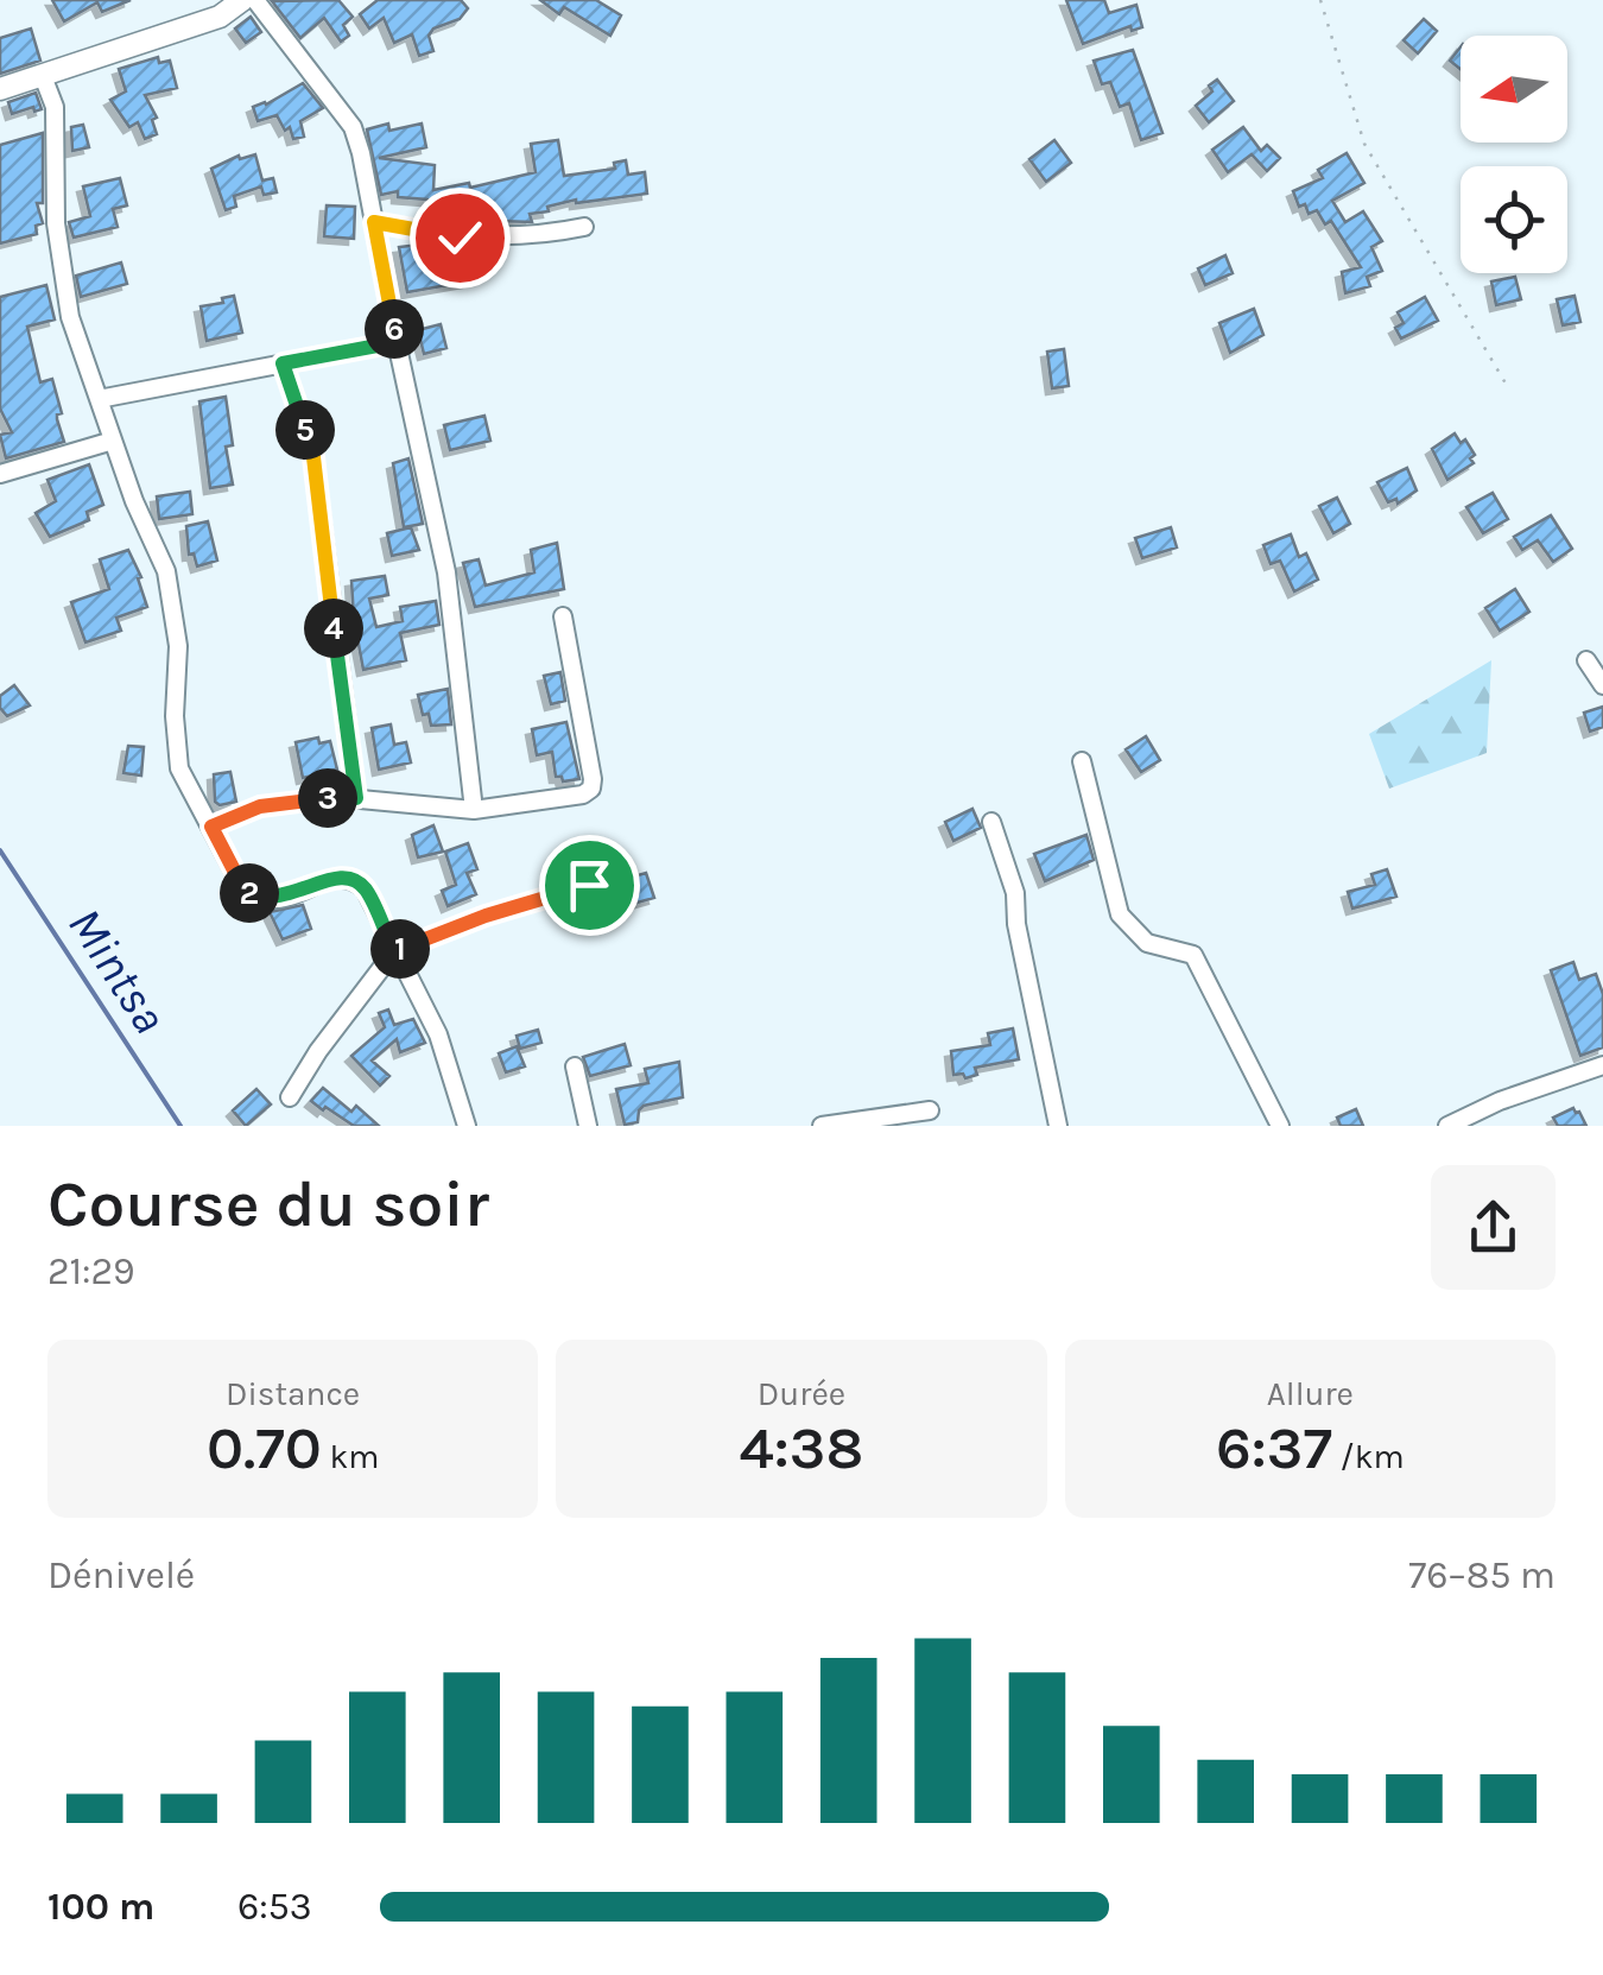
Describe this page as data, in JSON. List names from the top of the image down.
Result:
{
  "water": ["Mintsa"],
  "north": "left",
  "page": {
    "pins": [
      "6",
      "5",
      "4",
      "3",
      "2",
      "1"
    ],
    "heading": ["Course du soir", "21:29"],
    "stats": [
      ["Distance", "0.70 km"],
      ["Durée", "4:38"],
      ["Allure", "6:37 /km"]
    ],
    "chart": ["Dénivelé", "76–85 m"],
    "list": [
      {
        "name": "100 m",
        "note": "6:53"
      }
    ]
  }
}
